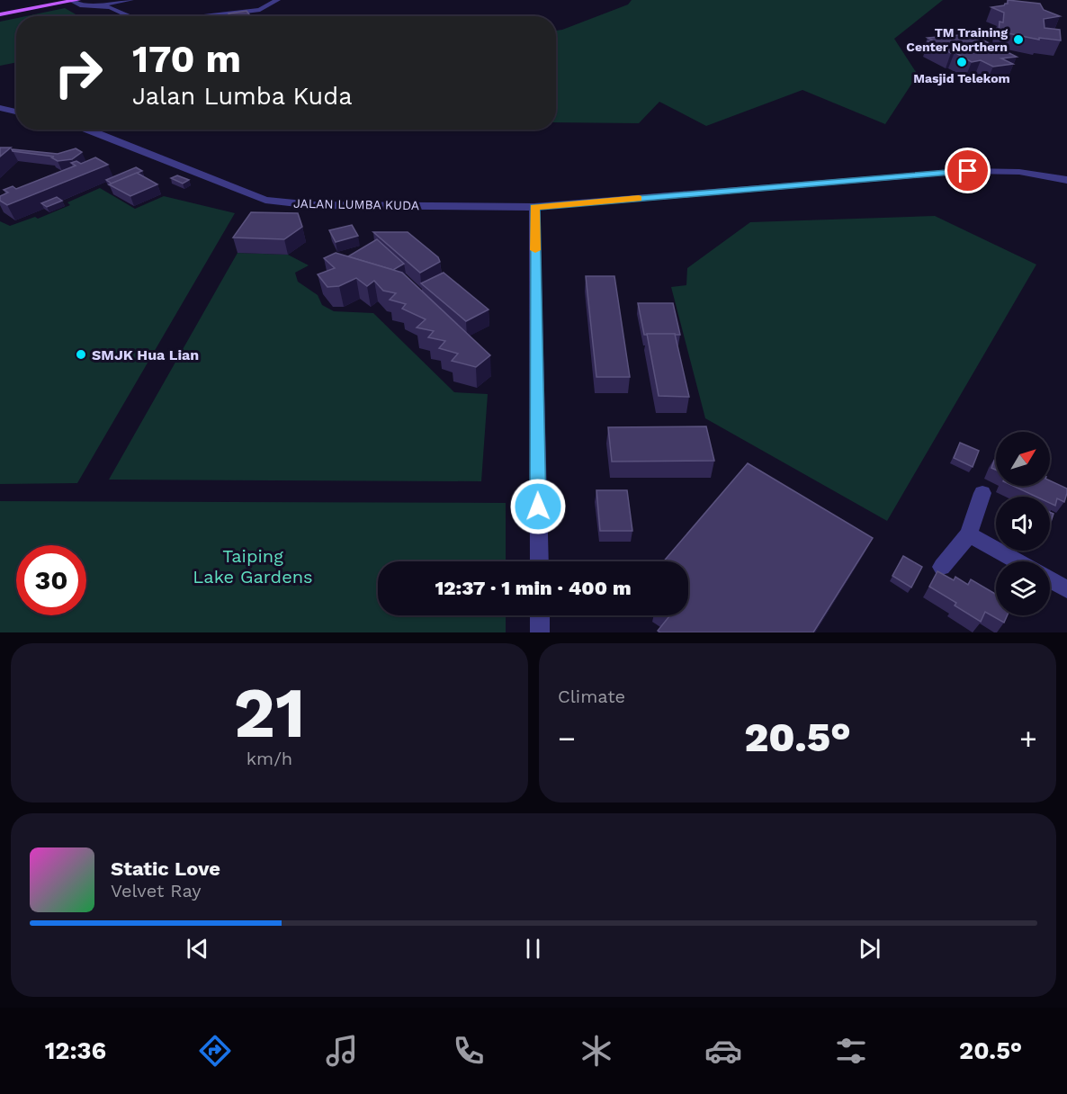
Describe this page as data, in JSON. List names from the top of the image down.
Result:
{
  "streets": {
    "street": ["JALAN LUMBA KUDA"]
  },
  "parks": ["Taiping Lake Gardens"],
  "places": ["TM Training Center Northern", "Masjid Telekom", "SMJK Hua Lian"],
  "north": "top right",
  "page": {
    "turn": ["170 m", "Jalan Lumba Kuda"],
    "limit": "30",
    "trip": "12:37 · 1 min · 400 m",
    "tile": [
      ["21", "km/h"],
      "Climate"
    ],
    "heat": ["−", "20.5°", "+"],
    "song": ["Static Love", "Velvet Ray"],
    "tabs": ["12:36", "20.5°"]
  }
}
